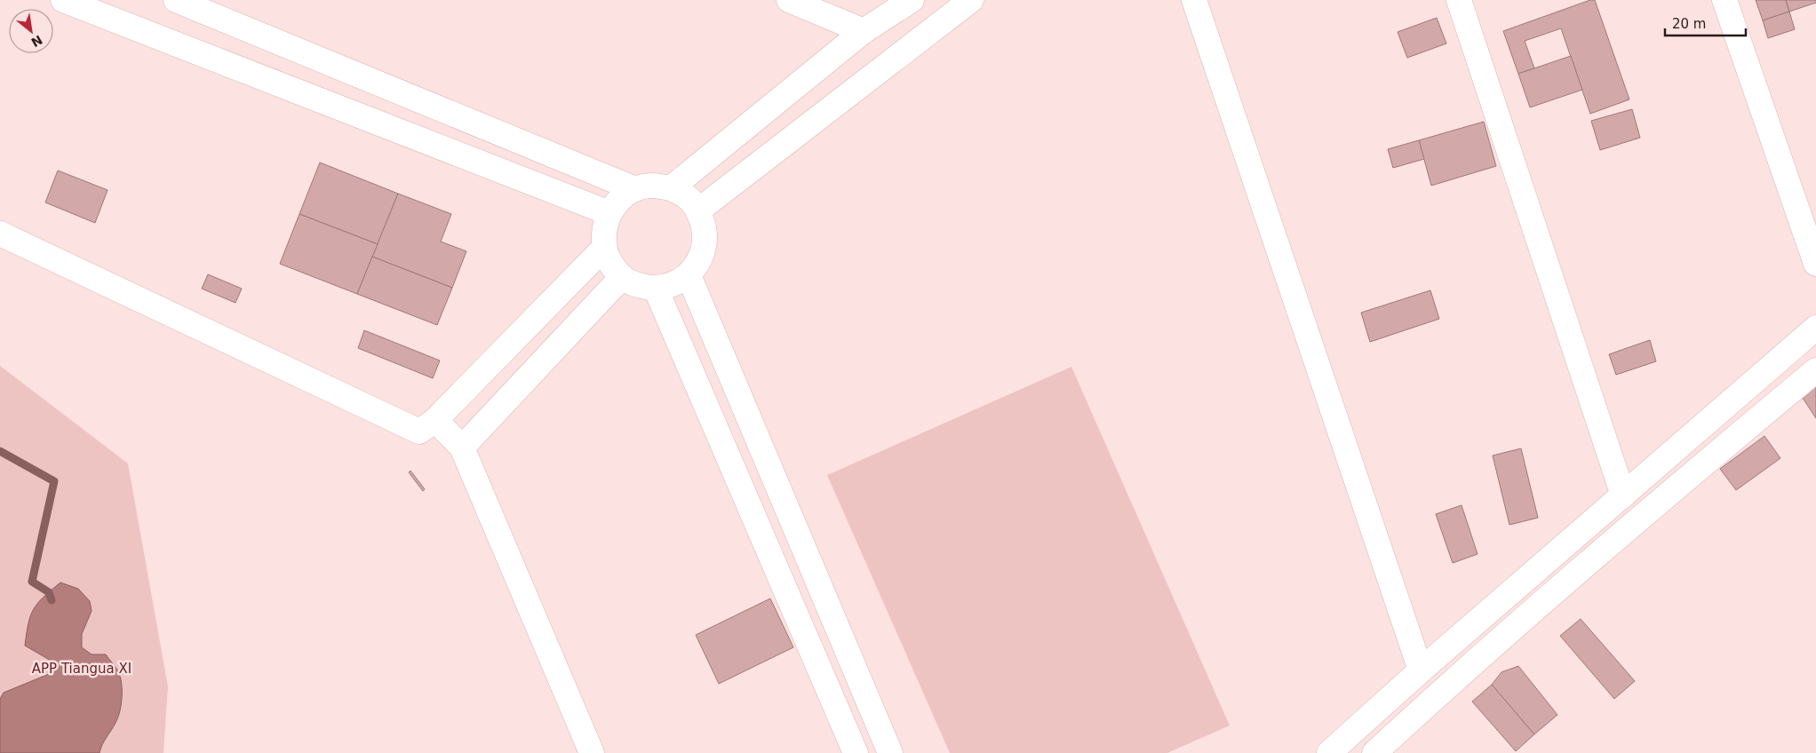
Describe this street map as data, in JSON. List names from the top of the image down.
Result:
{
  "parks": ["APP Tiangua XI"],
  "scale_bar": "20 m",
  "north": "bottom right"
}
